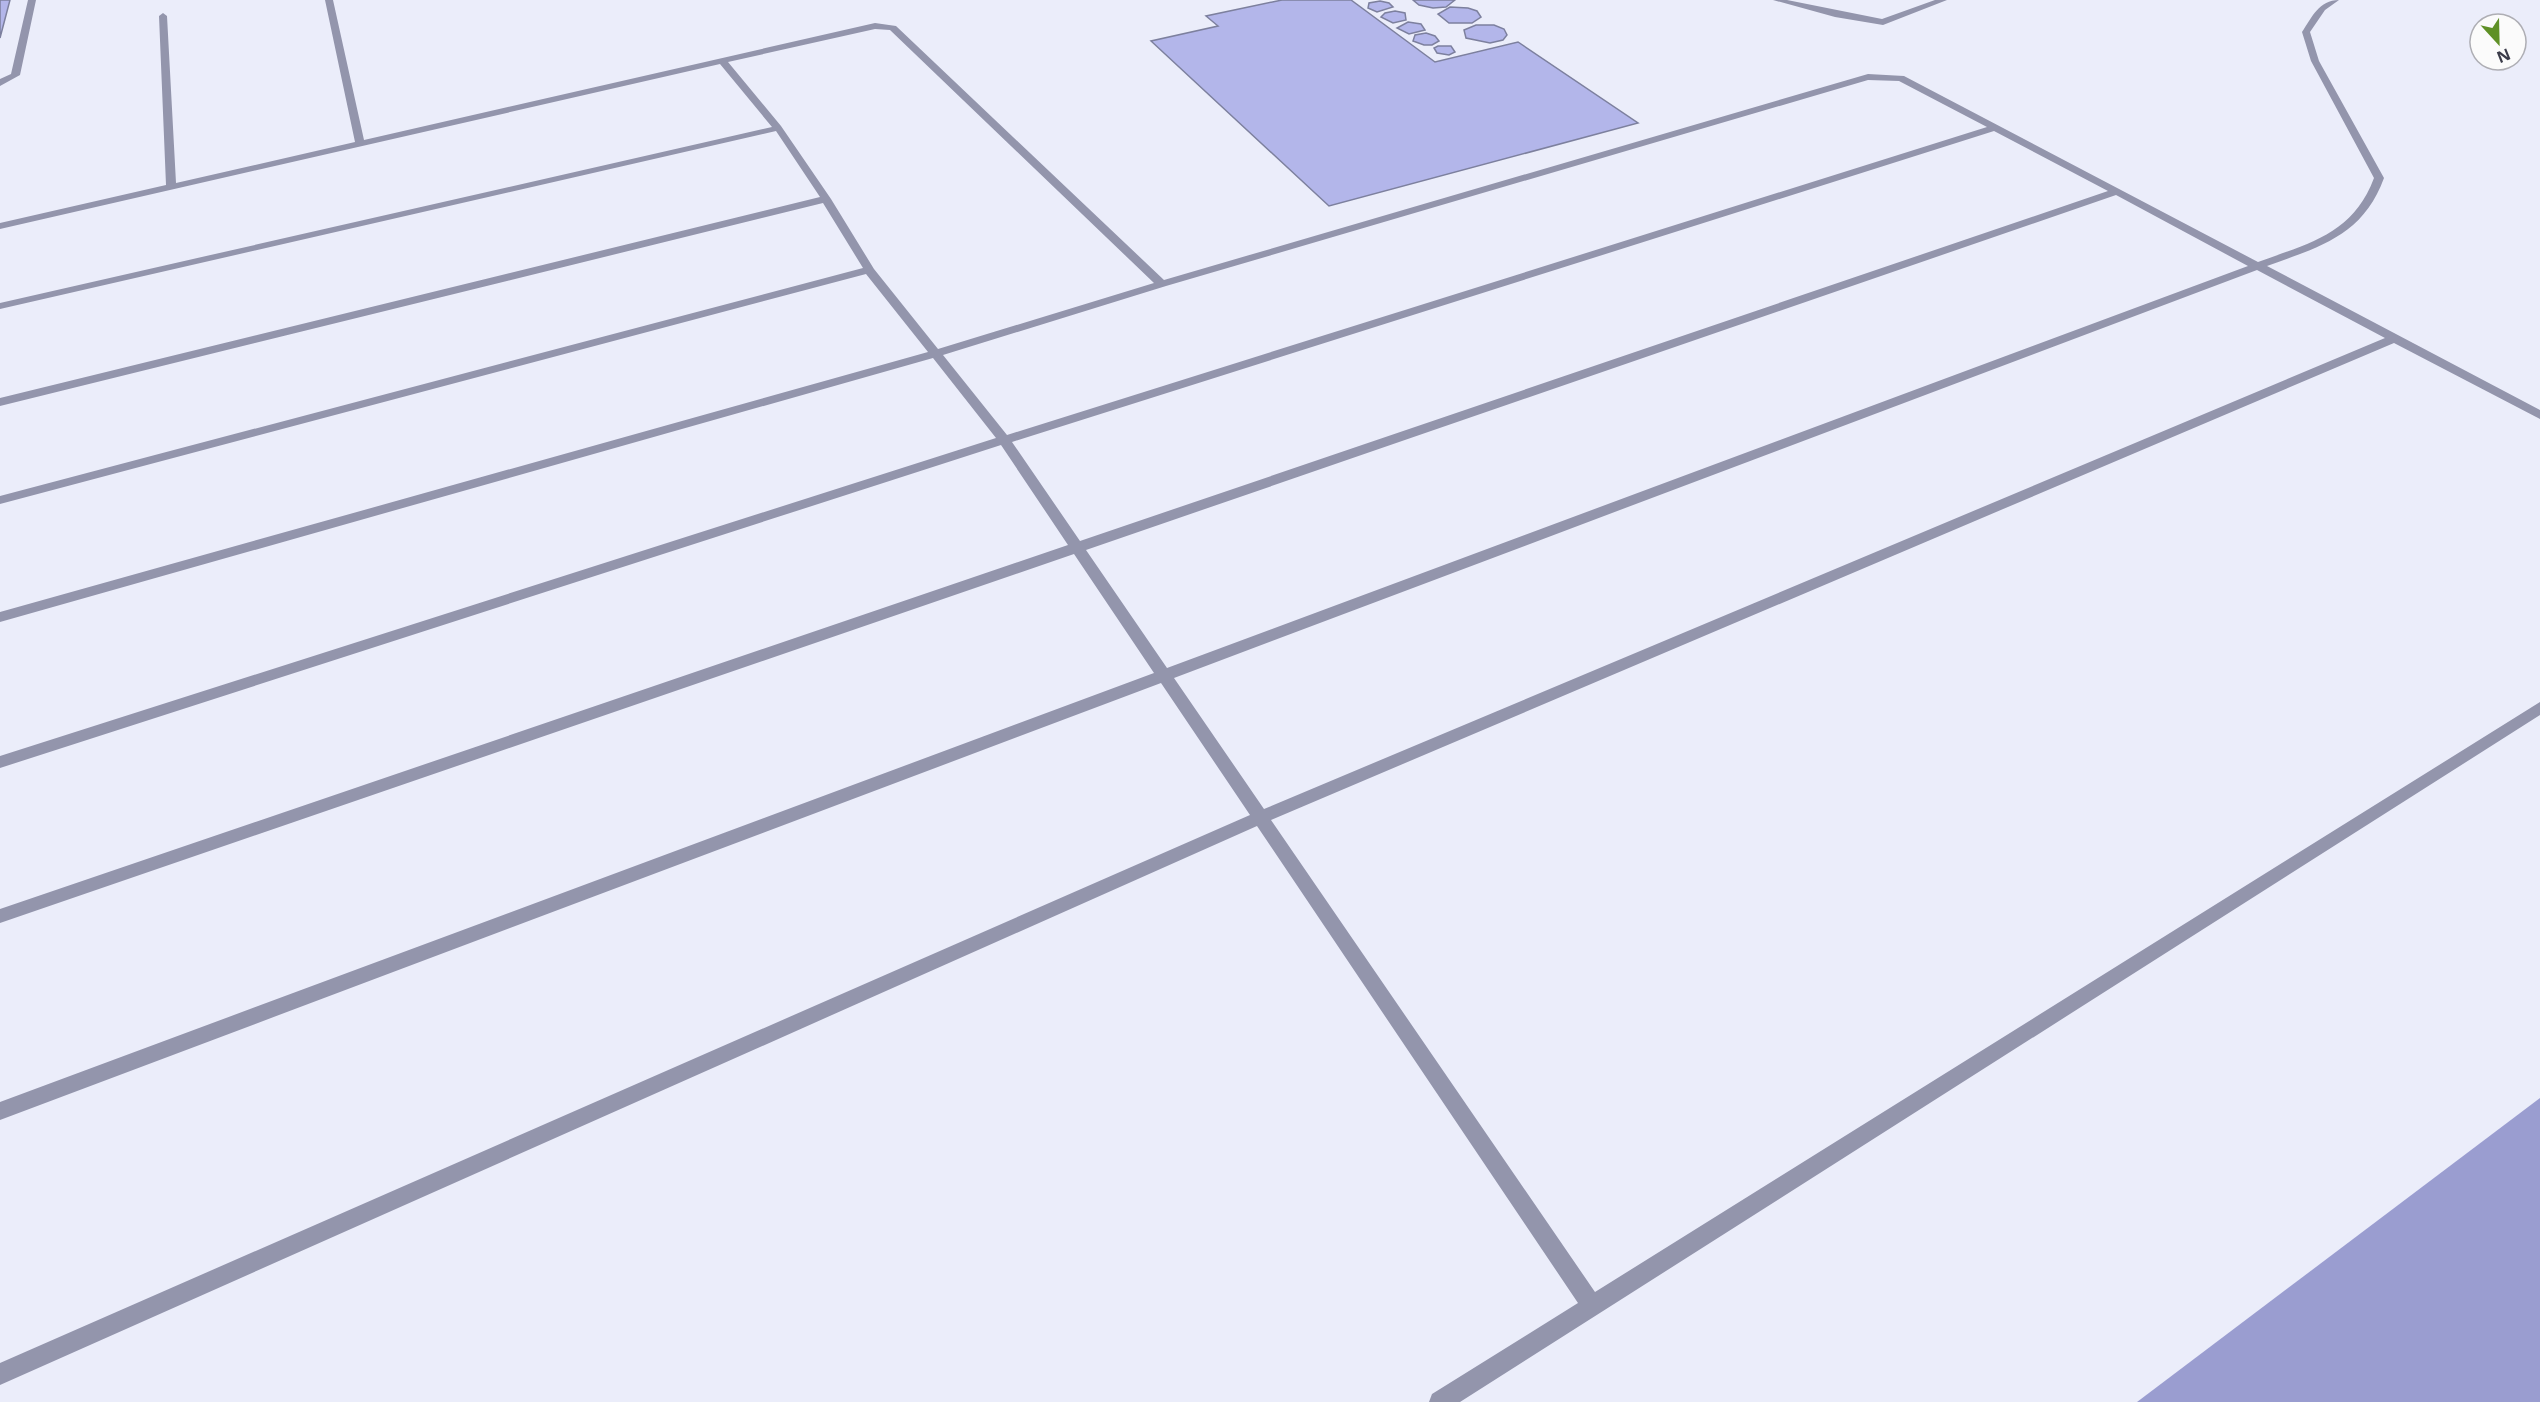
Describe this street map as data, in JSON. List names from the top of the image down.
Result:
{
  "north": "bottom"
}
